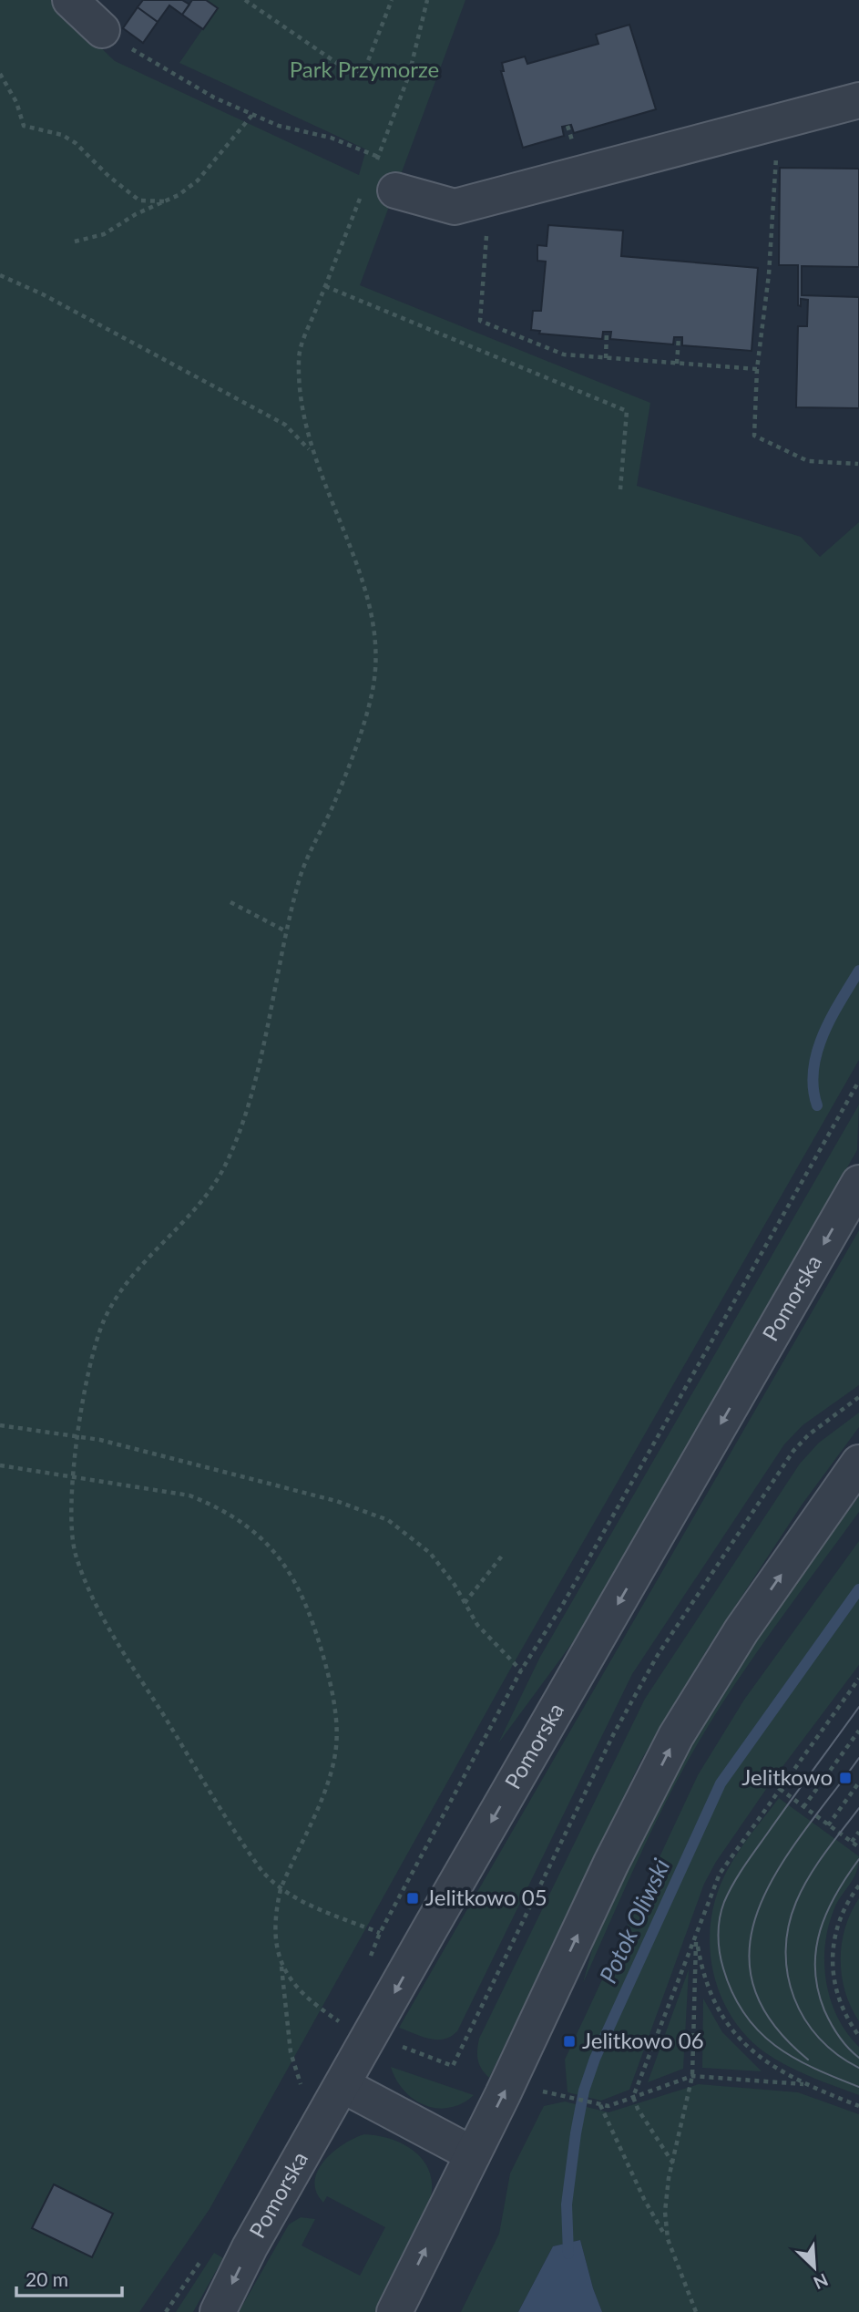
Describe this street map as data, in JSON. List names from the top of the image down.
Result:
{
  "streets": {
    "street": ["Pomorska"]
  },
  "water": ["Potok Oliwski"],
  "parks": ["Park Przymorze"],
  "places": {
    "transit": ["Jelitkowo", "Jelitkowo 05", "Jelitkowo 06"]
  },
  "scale_bar": "20 m",
  "north": "bottom right"
}
